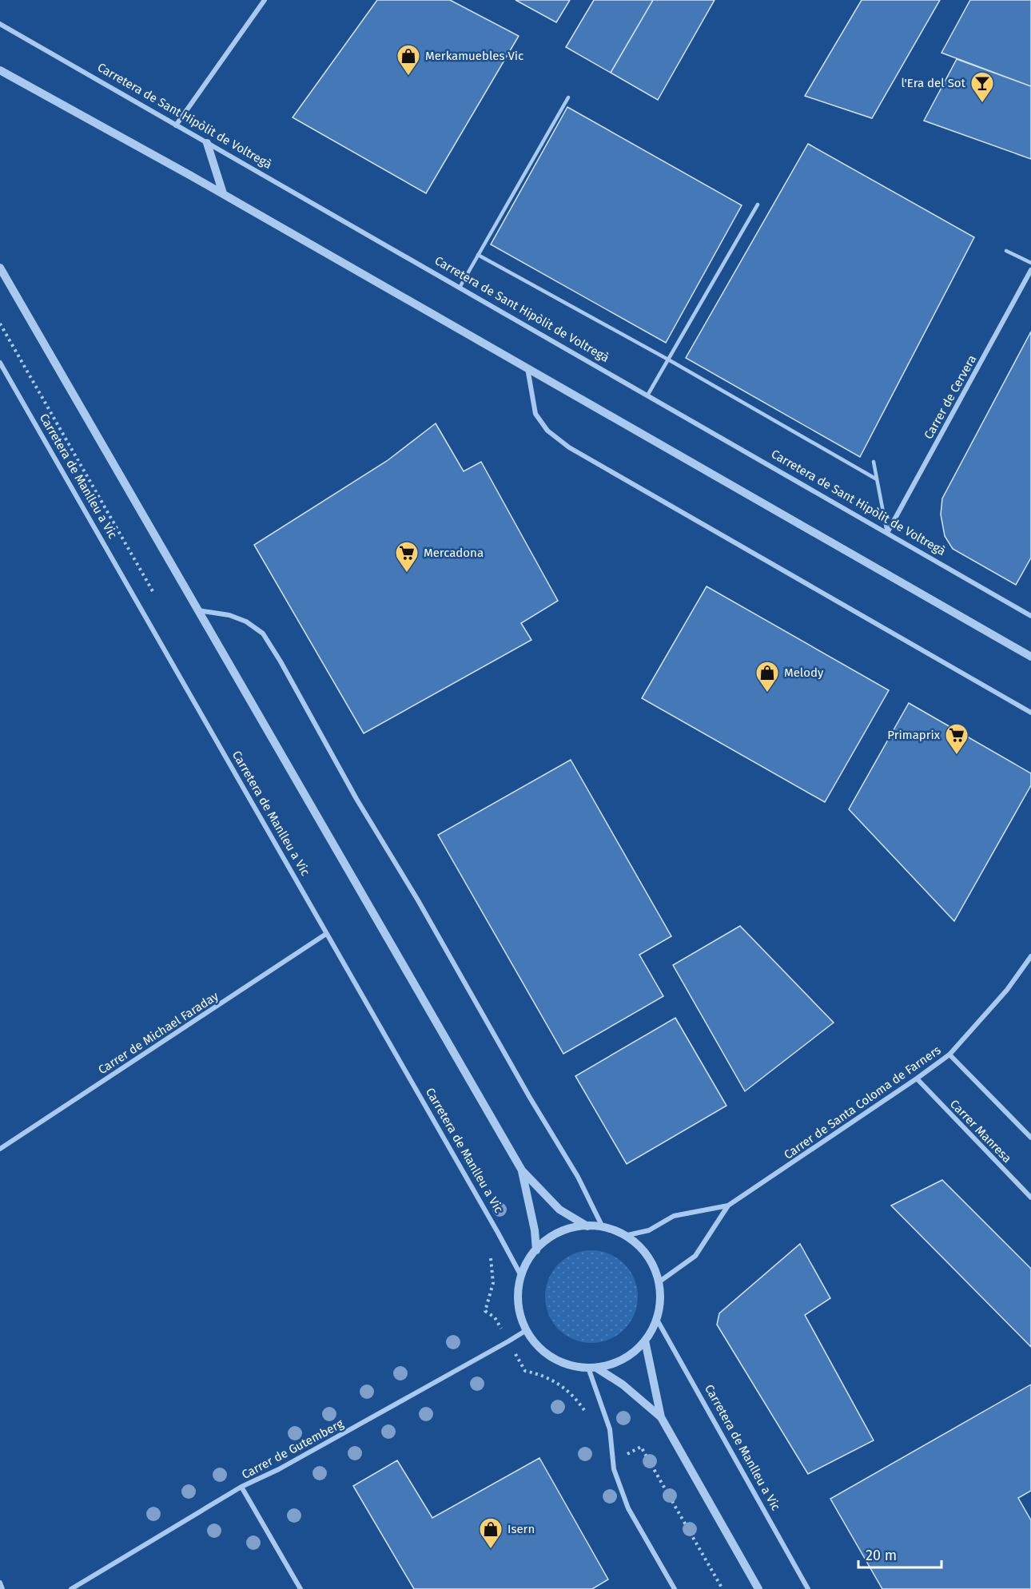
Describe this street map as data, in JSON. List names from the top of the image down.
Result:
{
  "streets": {
    "street": [
      "Carretera de Sant Hipòlit de Voltregà",
      "Carrer de Cervera",
      "Carretera de Manlleu a Vic",
      "Carrer de Michael Faraday",
      "Carrer de Santa Coloma de Farners",
      "Carrer Manresa",
      "Carrer de Gutemberg"
    ]
  },
  "crossings": [
    ["Carretera de Sant Hipòlit de Voltregà", "Carrer de Cervera"],
    ["Carretera de Manlleu a Vic", "Carrer de Michael Faraday"],
    ["Carretera de Manlleu a Vic", "Carrer de Santa Coloma de Farners"],
    ["Carretera de Manlleu a Vic", "Carrer de Gutemberg"],
    ["Carrer de Santa Coloma de Farners", "Carrer Manresa"],
    ["Carrer de Santa Coloma de Farners", "Carrer de Gutemberg"]
  ],
  "places": {
    "shop": ["Merkamuebles Vic", "Melody", "Isern"],
    "bar": ["l'Era del Sot"],
    "supermarket": ["Mercadona", "Primaprix"]
  },
  "scale_bar": "20 m"
}
